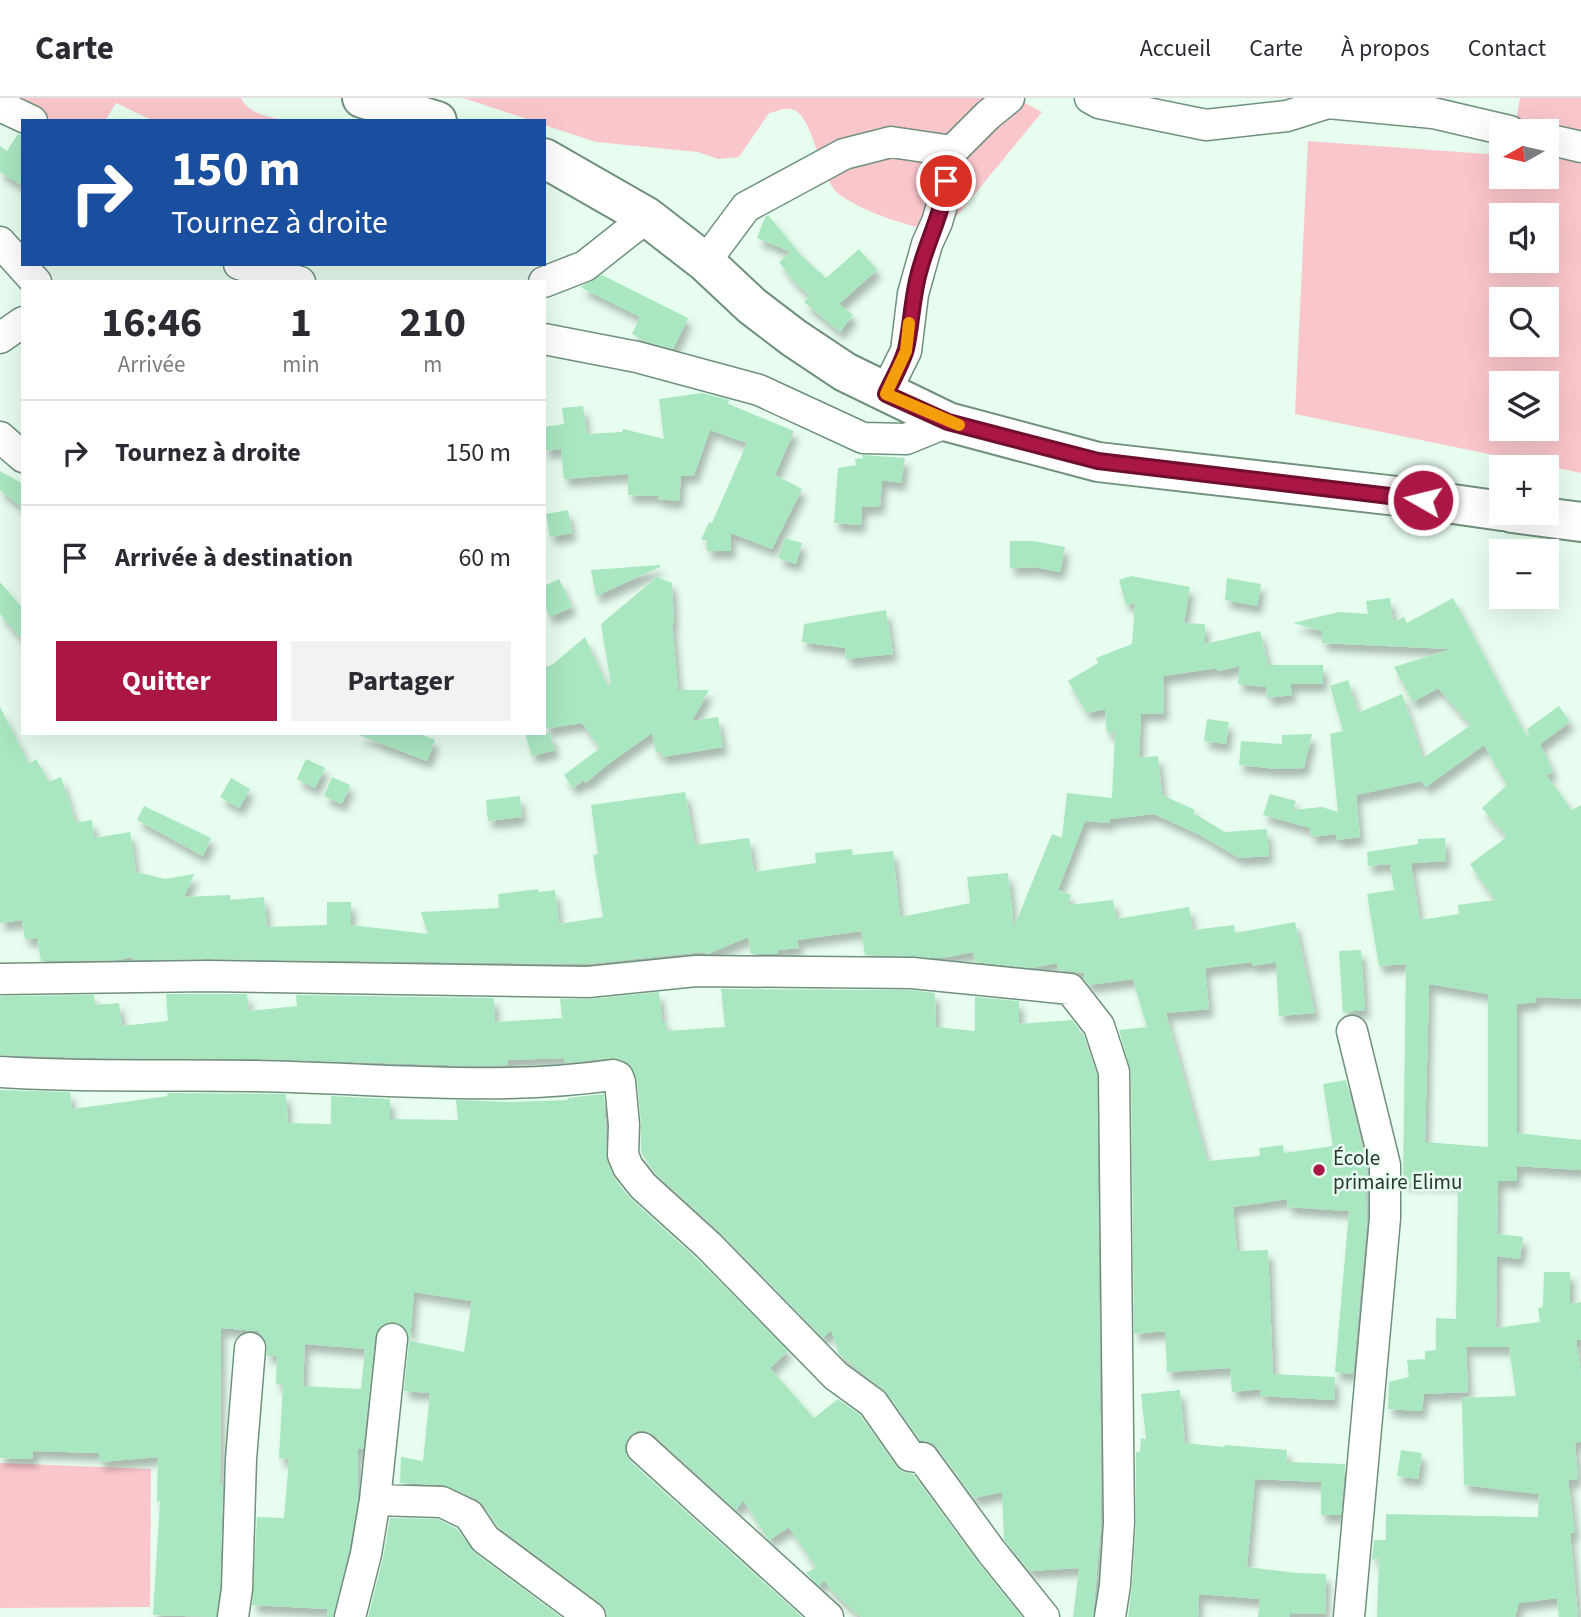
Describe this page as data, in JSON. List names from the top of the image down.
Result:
{
  "places": ["École primaire Elimu"],
  "north": "left",
  "page": {
    "header": "Carte",
    "nav": [
      "Accueil",
      "Carte",
      "À propos",
      "Contact"
    ],
    "map_buttons": ["+", "−"],
    "turn": ["150 m", "Tournez à droite"],
    "eta": [
      "16:46",
      "Arrivée",
      "1",
      "min",
      "210",
      "m"
    ],
    "list": [
      {
        "name": "Tournez à droite",
        "value": "150 m"
      },
      {
        "name": "Arrivée à destination",
        "value": "60 m"
      }
    ],
    "buttons": ["Quitter", "Partager"]
  }
}
